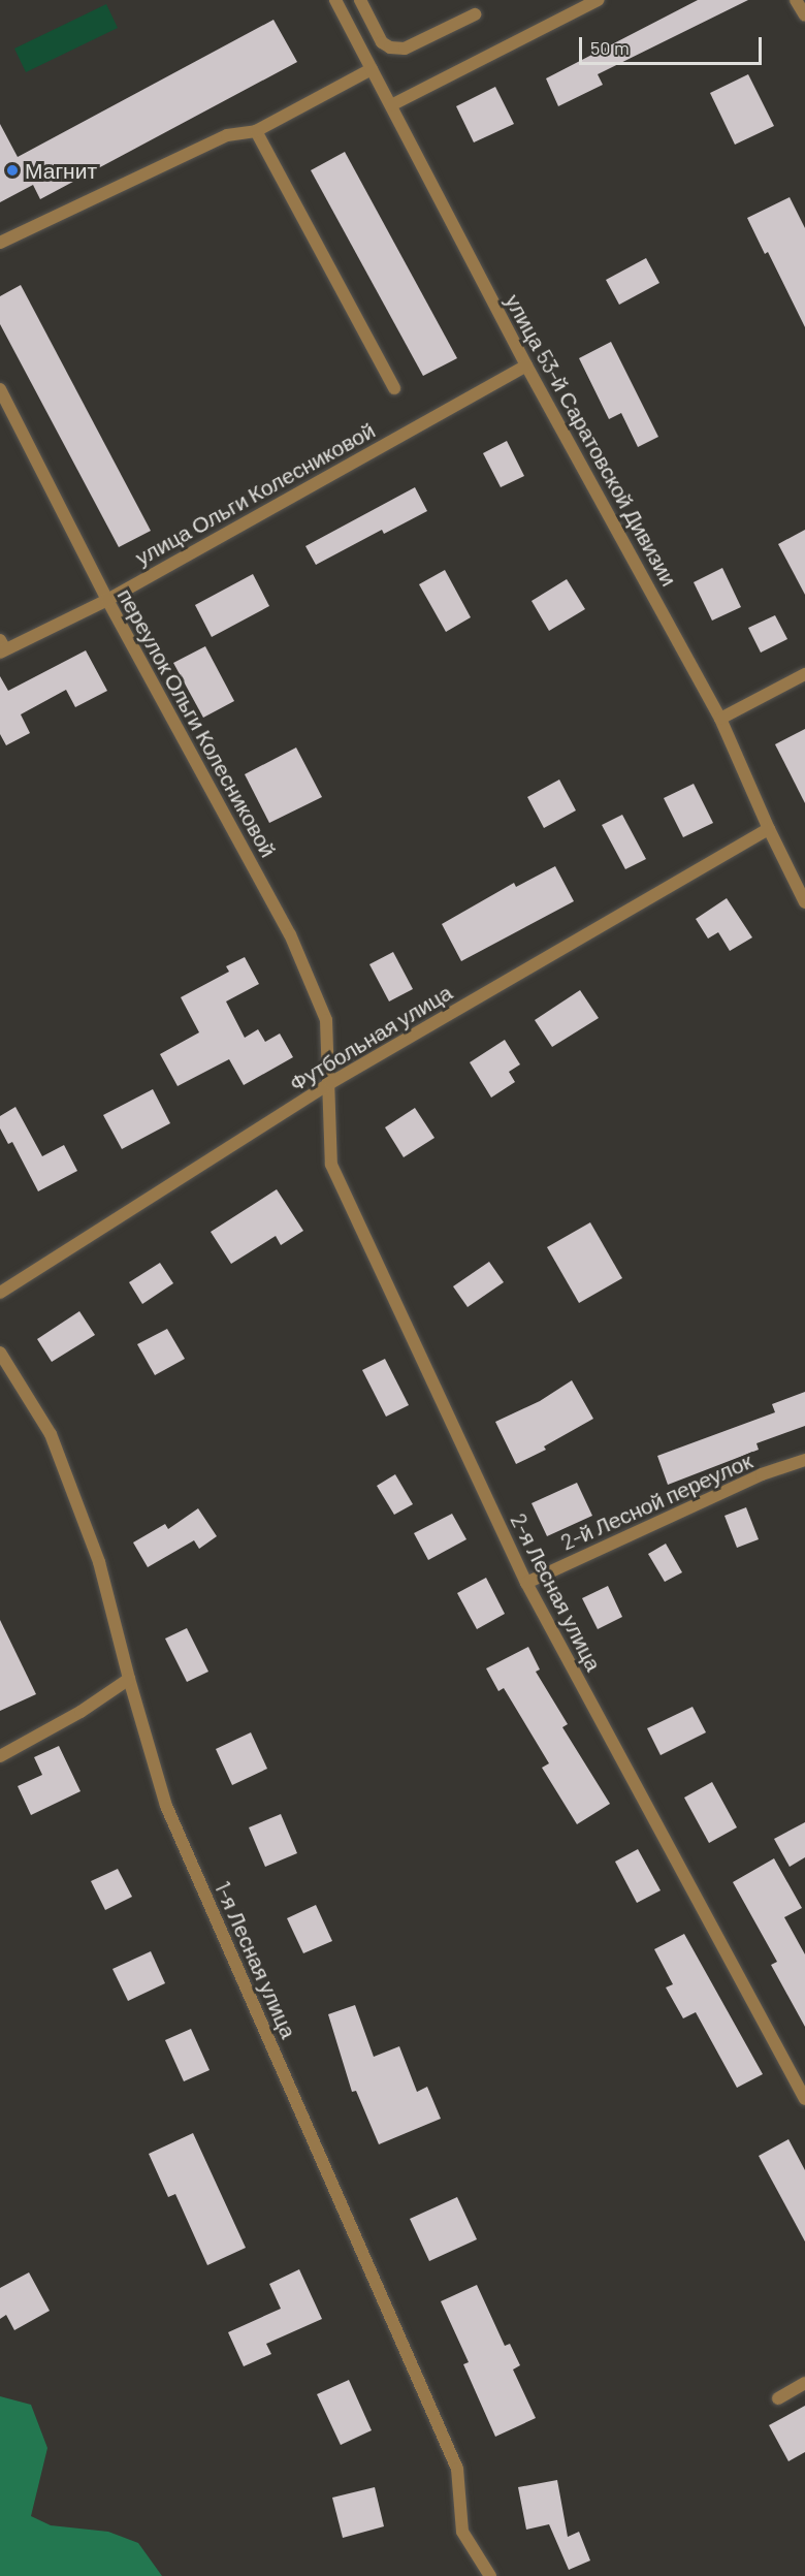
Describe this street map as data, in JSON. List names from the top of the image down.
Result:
{
  "streets": {
    "street": [
      "улица 53-й Саратовской Дивизии",
      "улица Ольги Колесниковой",
      "переулок Ольги Колесниковой",
      "Футбольная улица",
      "2-й Лесной переулок",
      "2-я Лесная улица",
      "1-я Лесная улица"
    ]
  },
  "crossings": [
    ["улица 53-й Саратовской Дивизии", "улица Ольги Колесниковой"],
    ["улица 53-й Саратовской Дивизии", "Футбольная улица"],
    ["улица Ольги Колесниковой", "переулок Ольги Колесниковой"],
    ["переулок Ольги Колесниковой", "Футбольная улица"],
    ["переулок Ольги Колесниковой", "2-я Лесная улица"],
    ["Футбольная улица", "2-я Лесная улица"],
    ["2-й Лесной переулок", "2-я Лесная улица"]
  ],
  "places": ["Магнит"],
  "scale_bar": "50 m"
}
